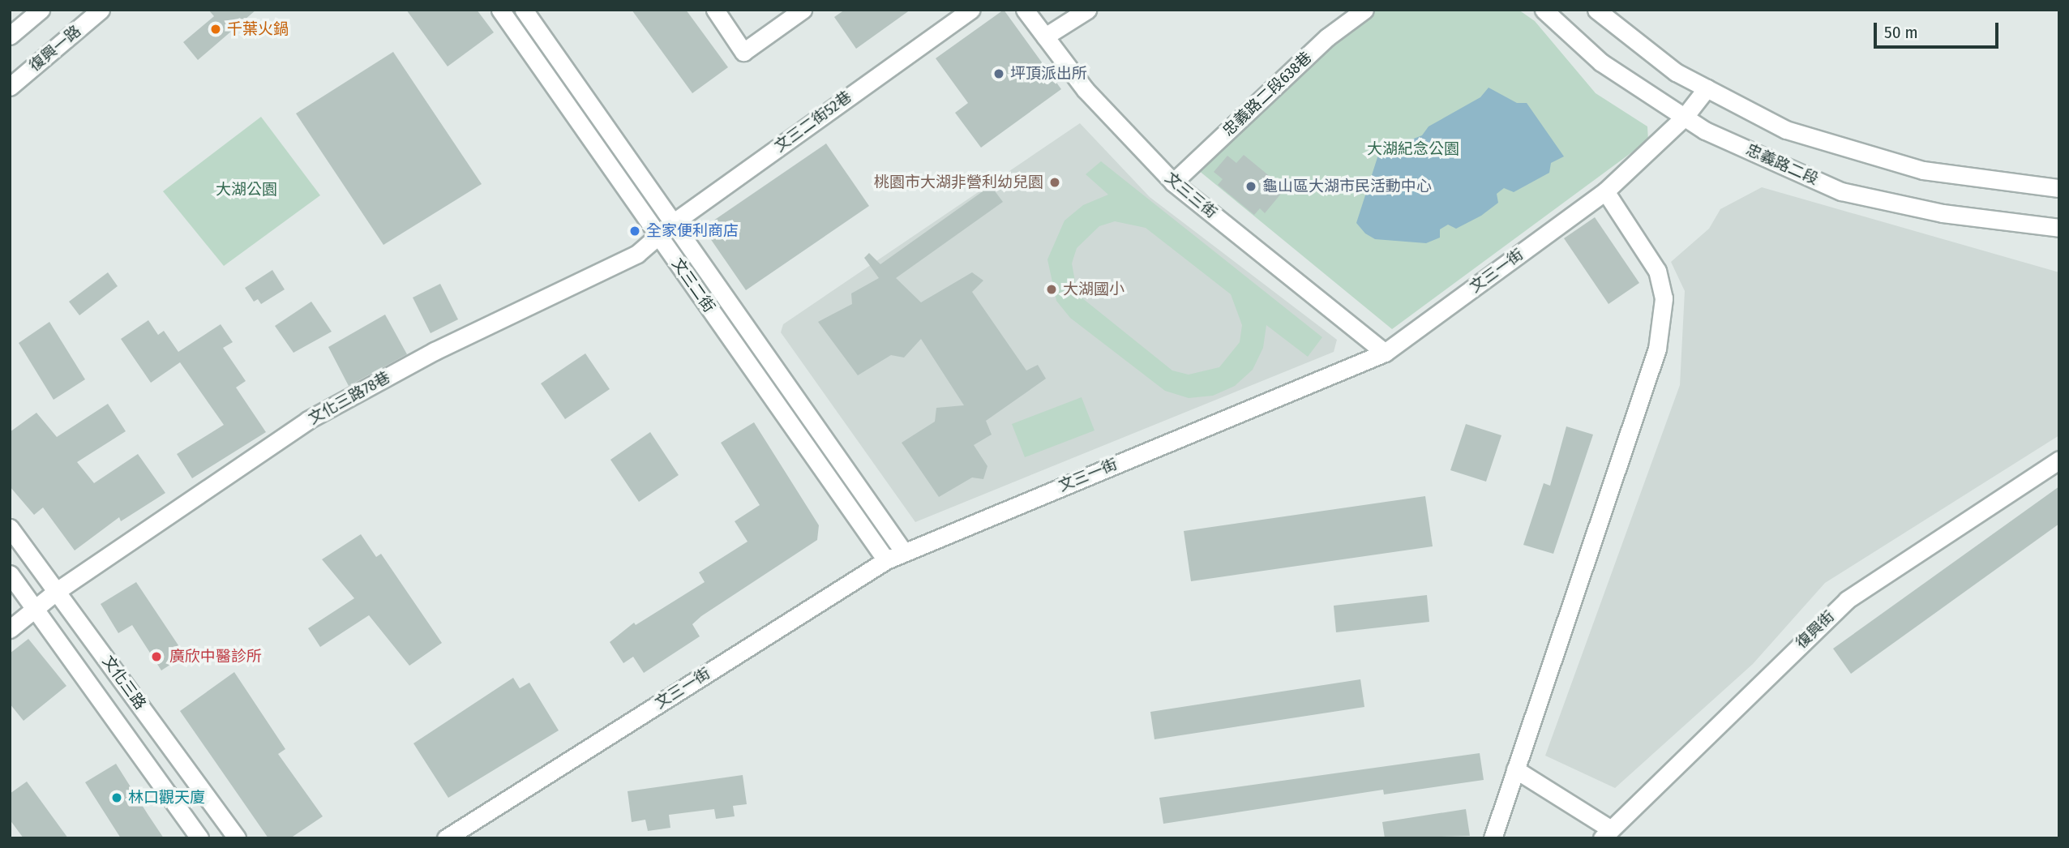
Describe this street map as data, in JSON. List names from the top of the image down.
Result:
{
  "streets": {
    "street": [
      "復興一路",
      "忠義路二段638巷",
      "文三二街52巷",
      "忠義路二段",
      "文三三街",
      "文三一街",
      "文三二街",
      "文化三路78巷",
      "復興街",
      "文化三路"
    ]
  },
  "crossings": [
    ["忠義路二段638巷", "文三三街"],
    ["文三二街52巷", "文三二街"],
    ["文三二街52巷", "文化三路78巷"],
    ["忠義路二段", "文三一街"],
    ["文三三街", "文三一街"],
    ["文三一街", "文三二街"],
    ["文三二街", "文化三路78巷"],
    ["文化三路78巷", "文化三路"]
  ],
  "parks": ["大湖紀念公園", "大湖公園"],
  "places": [
    "千葉火鍋",
    "坪頂派出所",
    "桃園市大湖非營利幼兒園",
    "龜山區大湖市民活動中心",
    "全家便利商店",
    "大湖國小",
    "廣欣中醫診所",
    "林口觀天廈"
  ],
  "scale_bar": "50 m"
}
